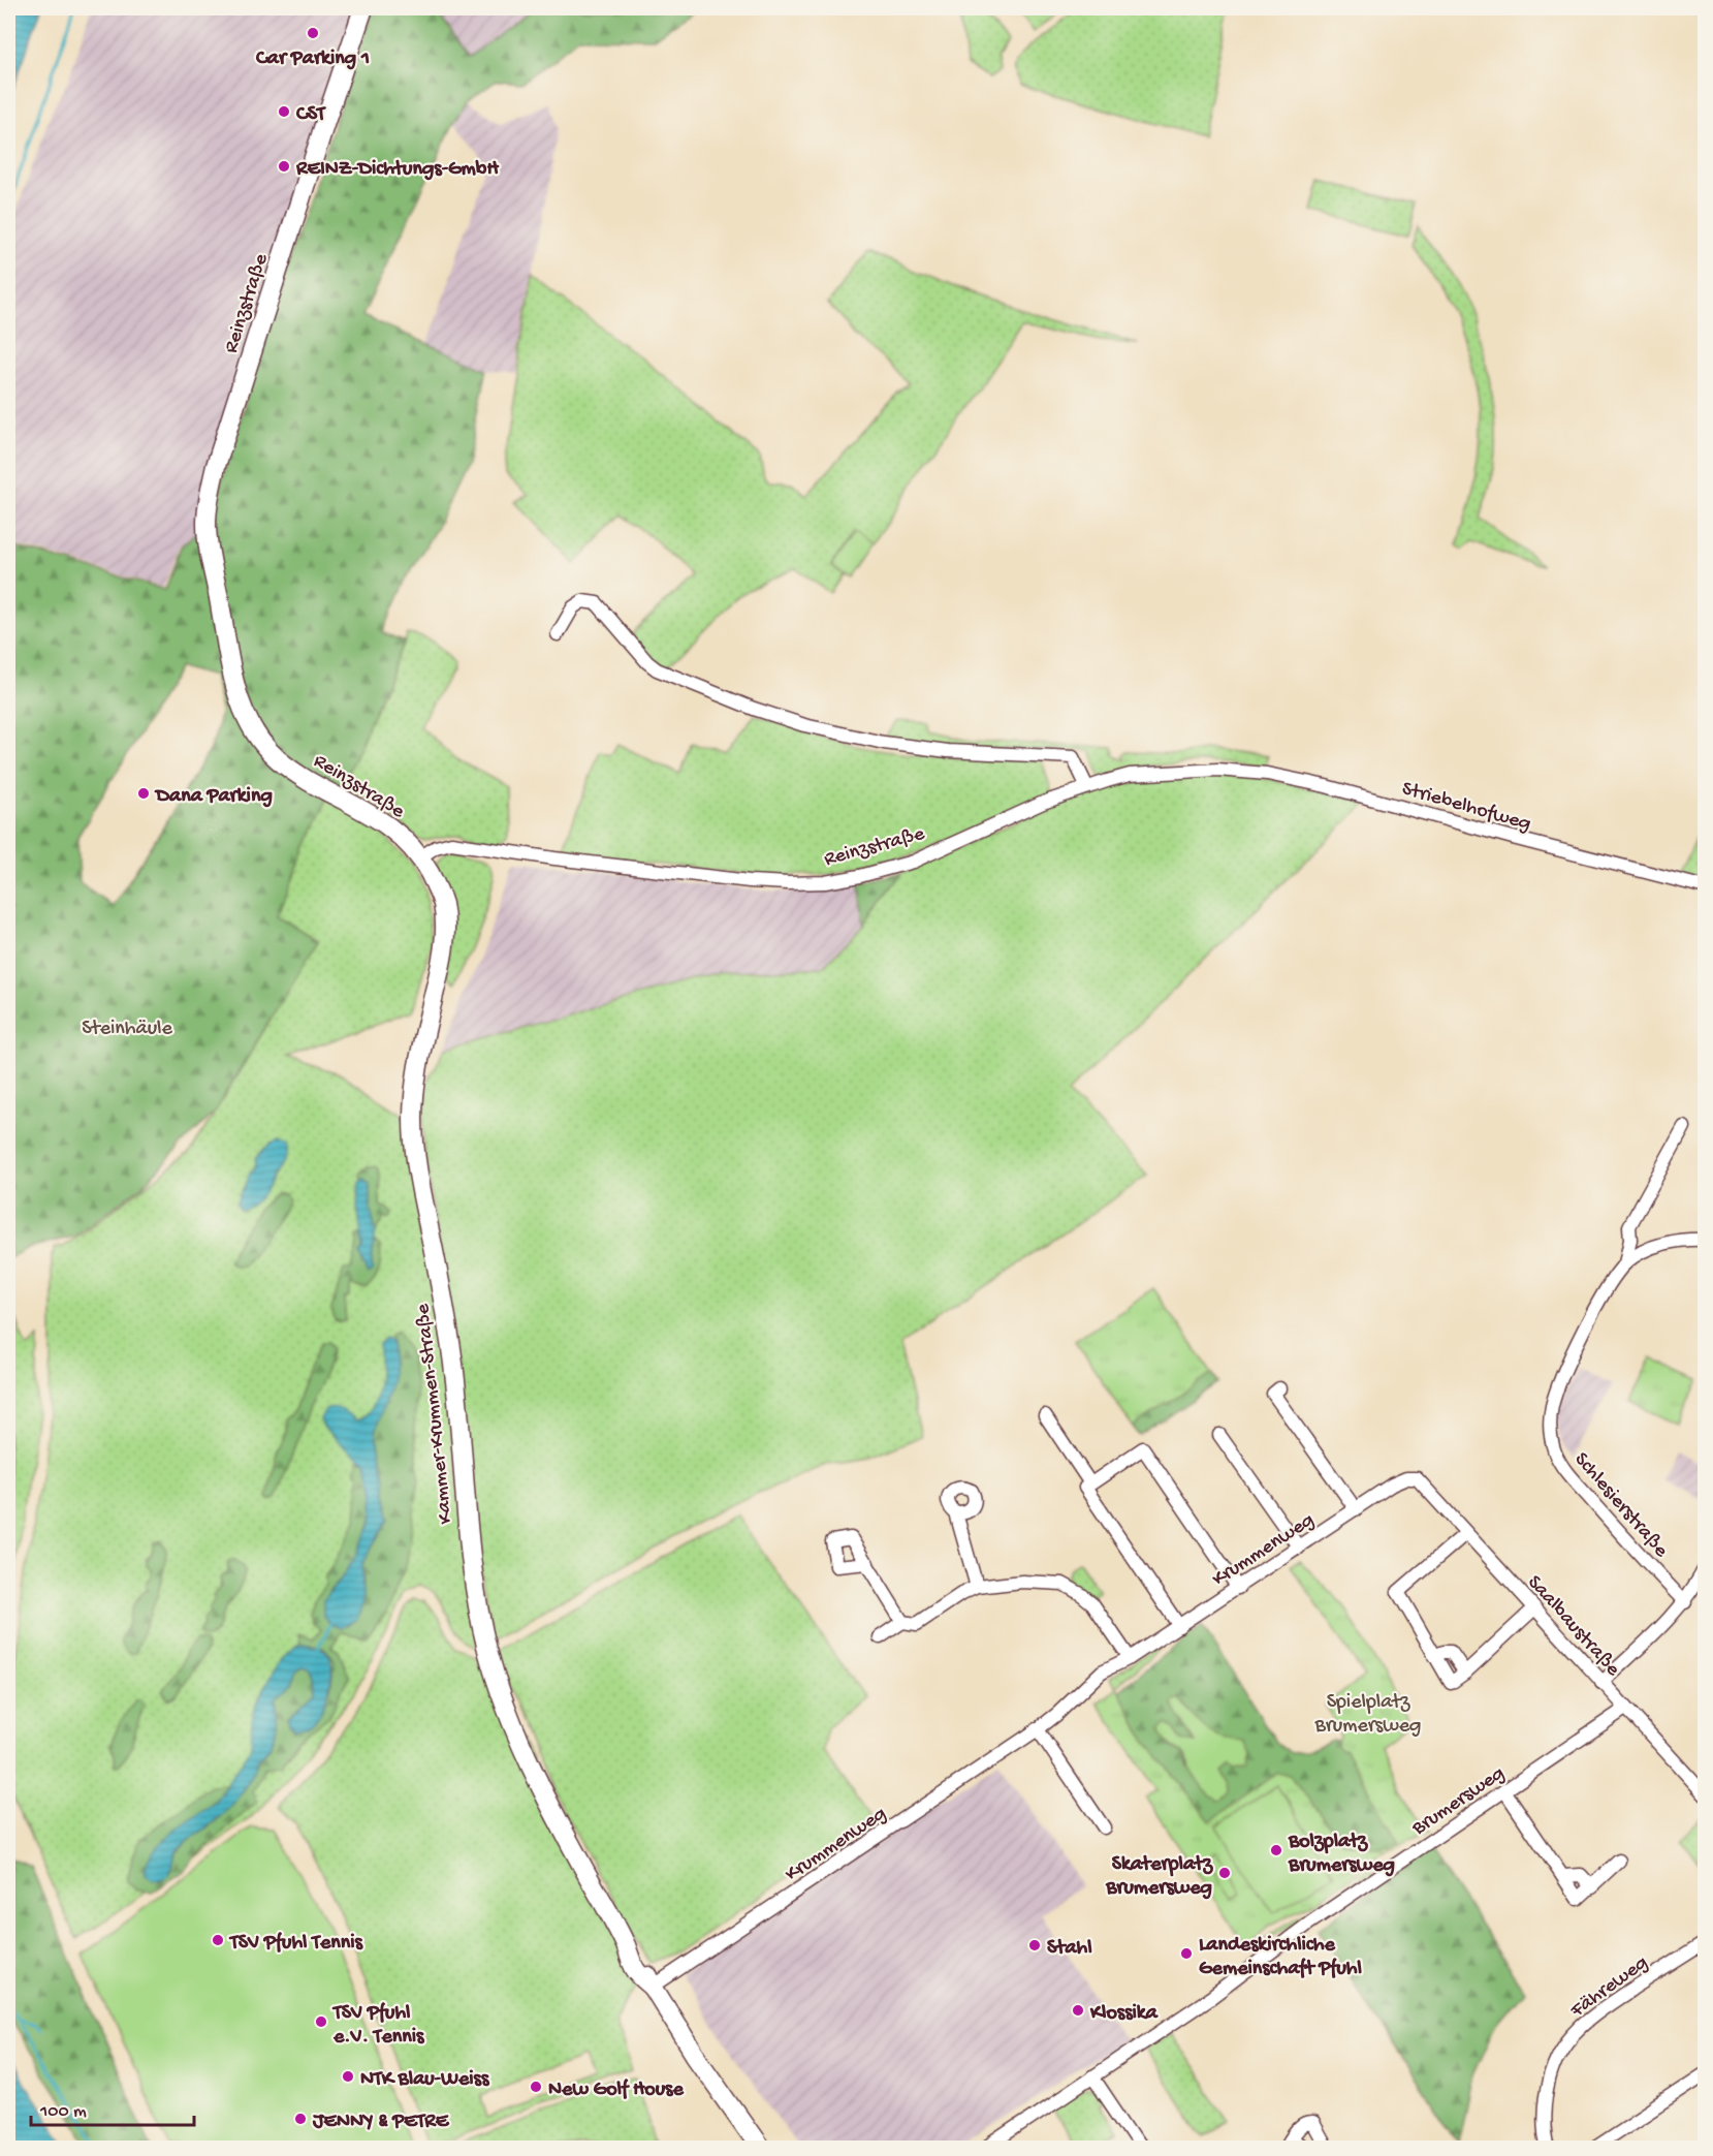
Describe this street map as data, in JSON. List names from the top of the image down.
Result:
{
  "streets": {
    "street": [
      "Reinzstraße",
      "Striebelhofweg",
      "Kammer-Krummen-Straße",
      "Schlesierstraße",
      "Krummenweg",
      "Saalbaustraße",
      "Brumersweg",
      "Fähreweg"
    ]
  },
  "crossings": [
    ["Reinzstraße", "Striebelhofweg"],
    ["Reinzstraße", "Kammer-Krummen-Straße"],
    ["Kammer-Krummen-Straße", "Krummenweg"],
    ["Krummenweg", "Saalbaustraße"],
    ["Saalbaustraße", "Brumersweg"]
  ],
  "parks": ["Steinhäule", "Spielplatz Brumersweg"],
  "places": [
    "Car Parking 1",
    "CST",
    "REINZ-Dichtungs-GmbH",
    "Dana Parking",
    "Bolzplatz Brumersweg",
    "Skaterplatz Brumersweg",
    "TSV Pfuhl Tennis",
    "Stahl",
    "Landeskirchliche Gemeinschaft Pfuhl",
    "Klossika",
    "TSV Pfuhl e.V. Tennis",
    "NTK Blau-Weiss",
    "New Golf House",
    "JENNY & PETRE"
  ],
  "scale_bar": "100 m"
}
